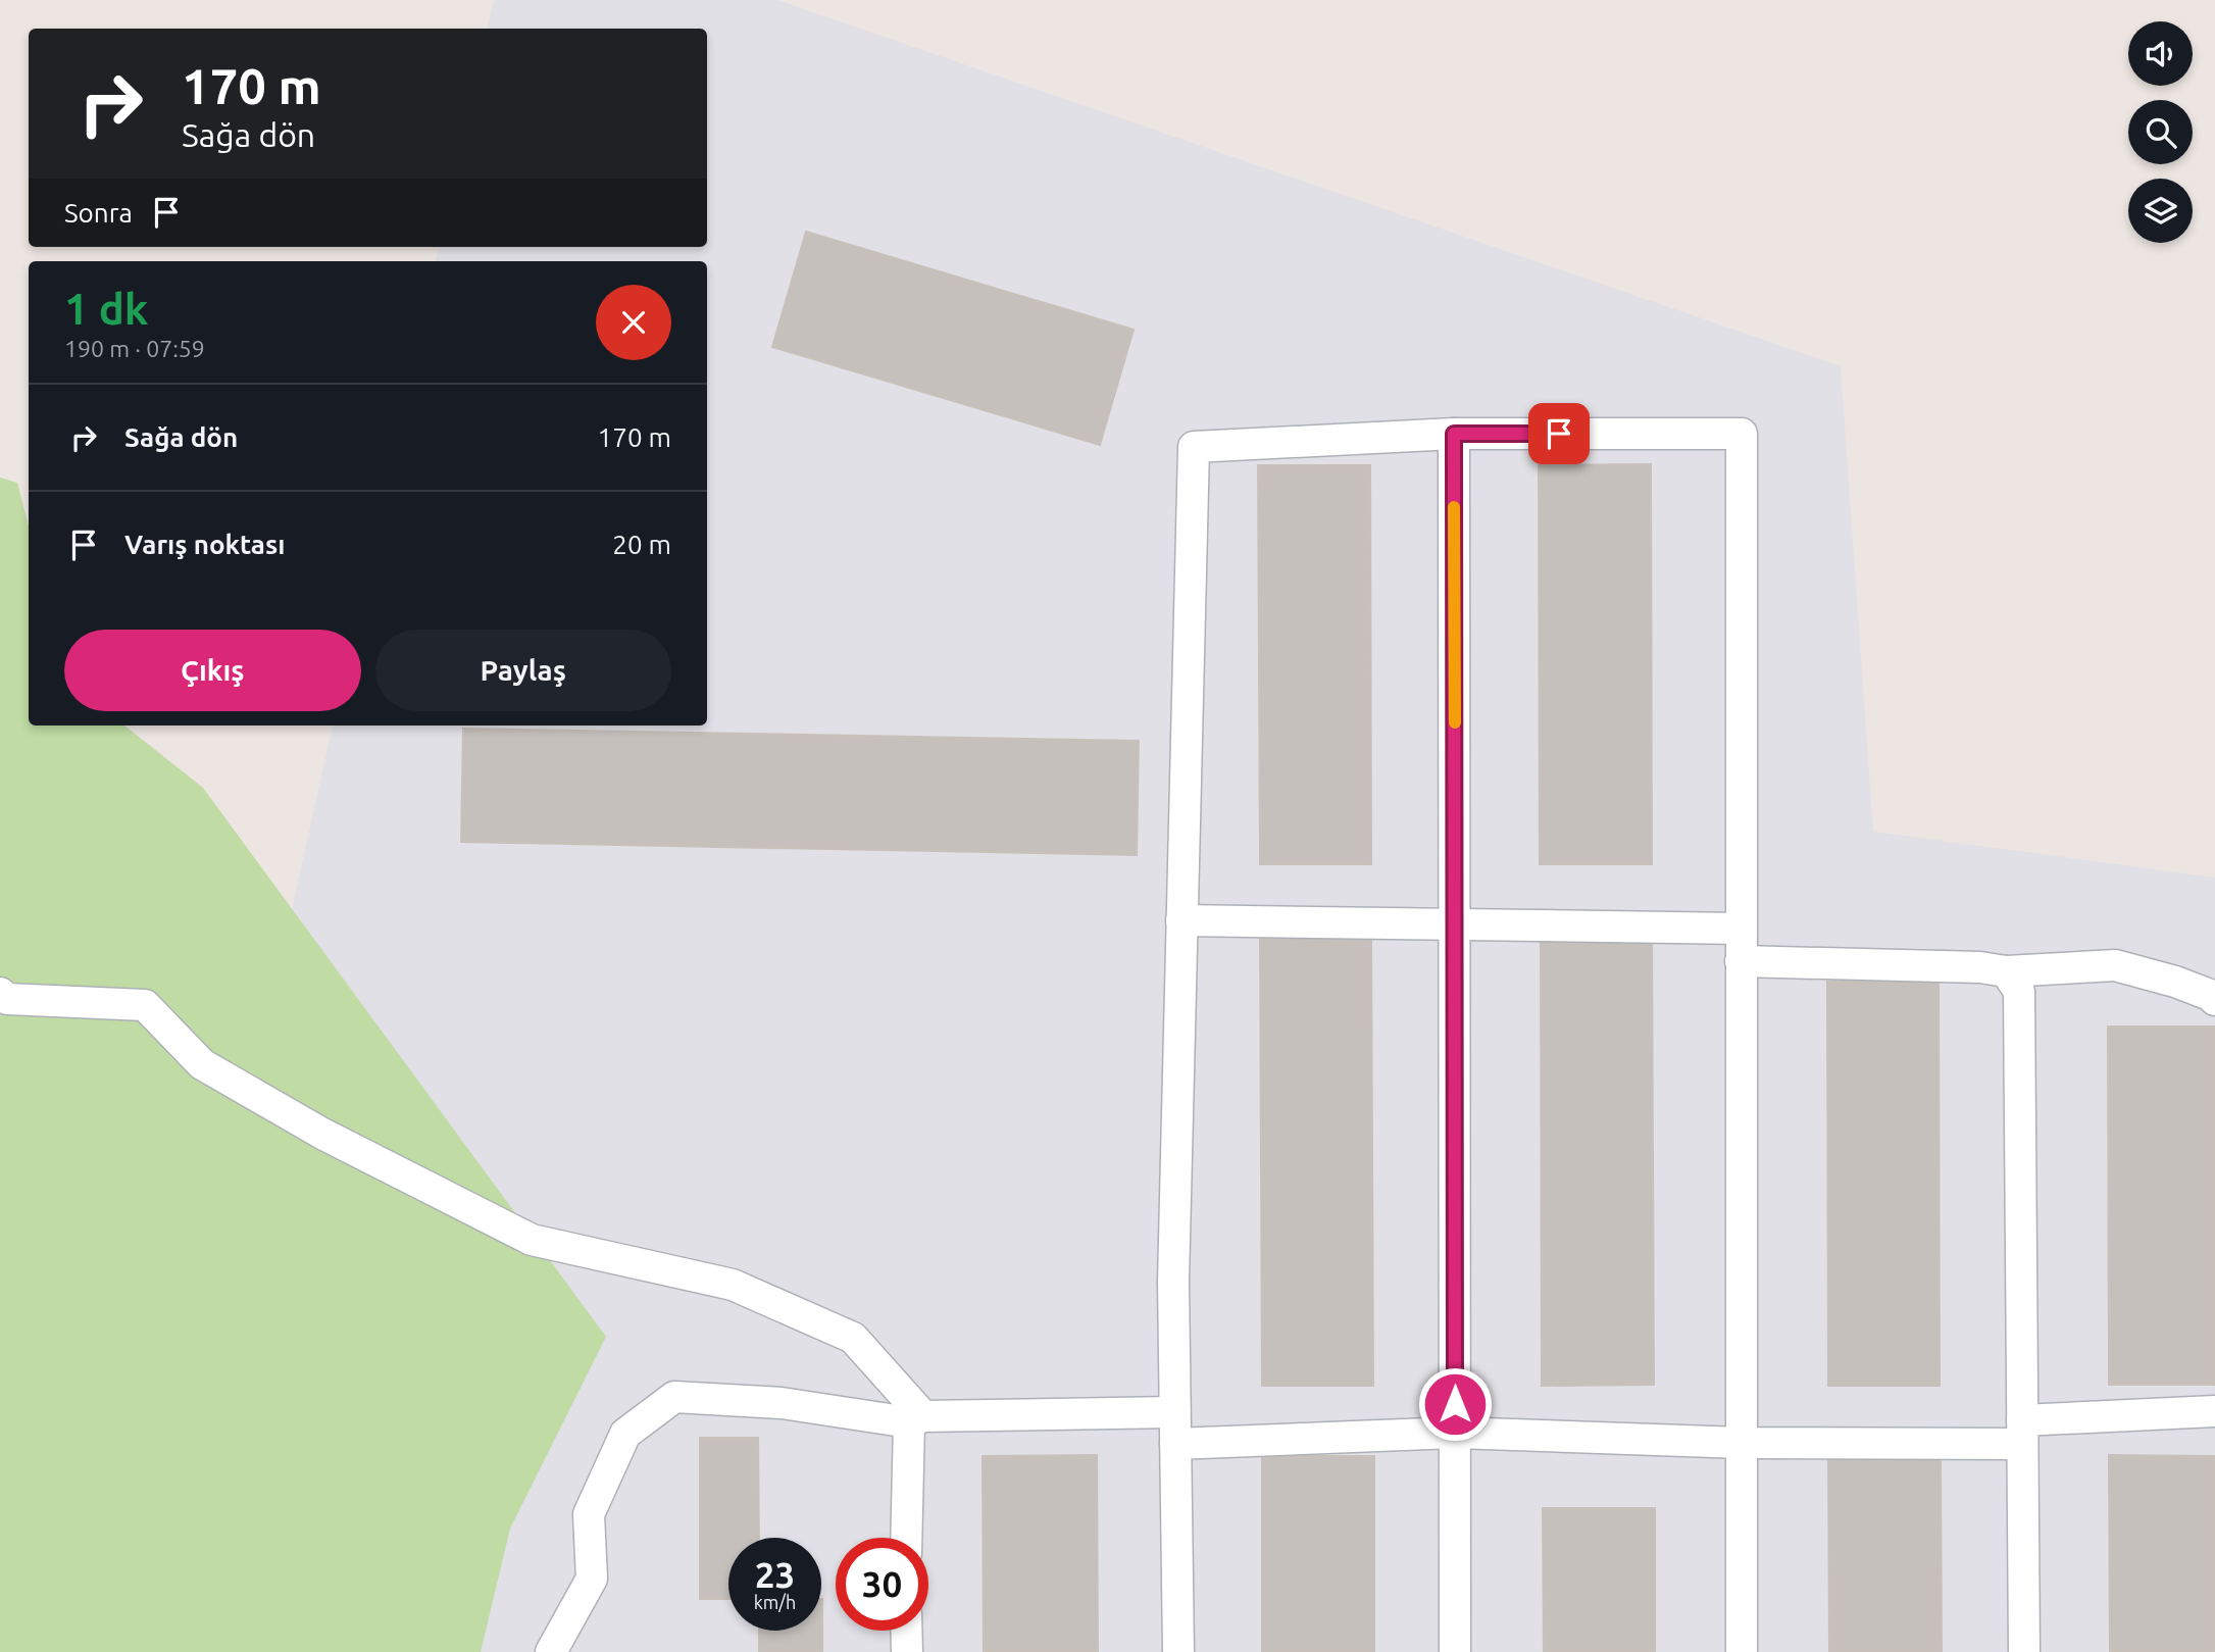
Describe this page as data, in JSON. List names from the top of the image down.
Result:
{
  "page": {
    "turn": ["170 m", "Sağa dön"],
    "then": "Sonra",
    "heading": ["1 dk", "190 m · 07:59"],
    "list": [
      {
        "name": "Sağa dön",
        "value": "170 m"
      },
      {
        "name": "Varış noktası",
        "value": "20 m"
      }
    ],
    "buttons": ["Çıkış", "Paylaş"],
    "speed": "23 km/h",
    "limit": "30"
  }
}
